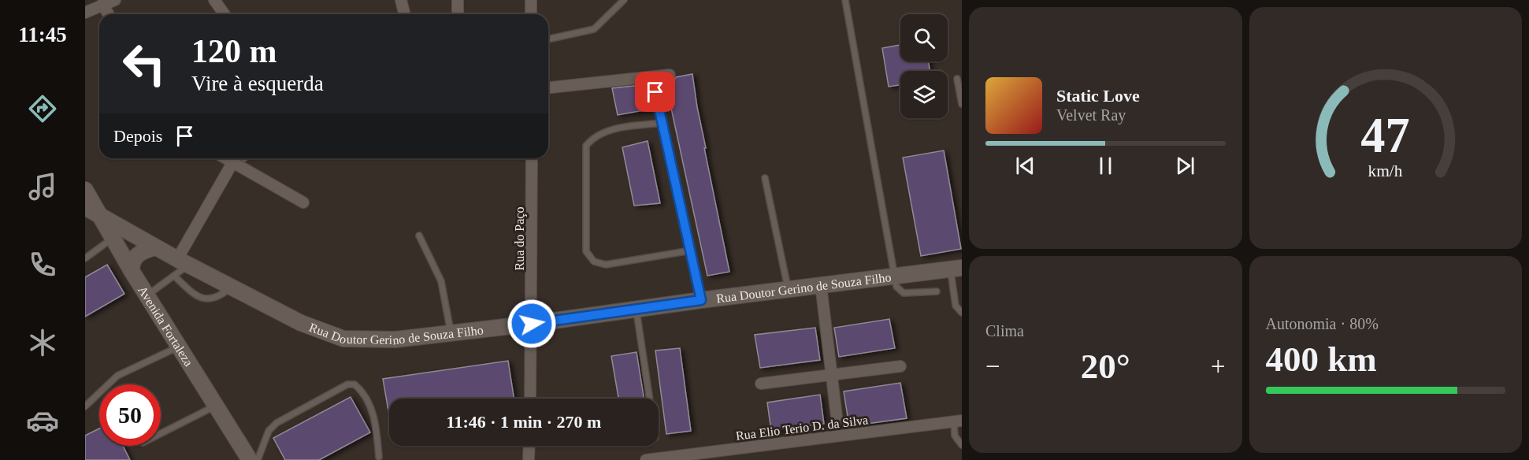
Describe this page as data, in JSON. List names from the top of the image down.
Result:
{
  "streets": {
    "main road": ["Rua Doutor Gerino de Souza Filho", "Avenida Fortaleza"],
    "street": ["Rua do Paço", "Rua Elio Terio D. da Silva"]
  },
  "crossings": [
    ["Rua do Paço", "Rua Doutor Gerino de Souza Filho"],
    ["Rua Doutor Gerino de Souza Filho", "Avenida Fortaleza"]
  ],
  "page": {
    "tabs": "11:45",
    "turn": ["120 m", "Vire à esquerda"],
    "song": ["Static Love", "Velvet Ray"],
    "then": "Depois",
    "tile": [
      "Clima",
      ["Autonomia · 80%", "400 km"]
    ],
    "heat": ["−", "20°", "+"],
    "limit": "50",
    "trip": "11:46 · 1 min · 270 m",
    "gauge": ["47", "km/h"]
  }
}
